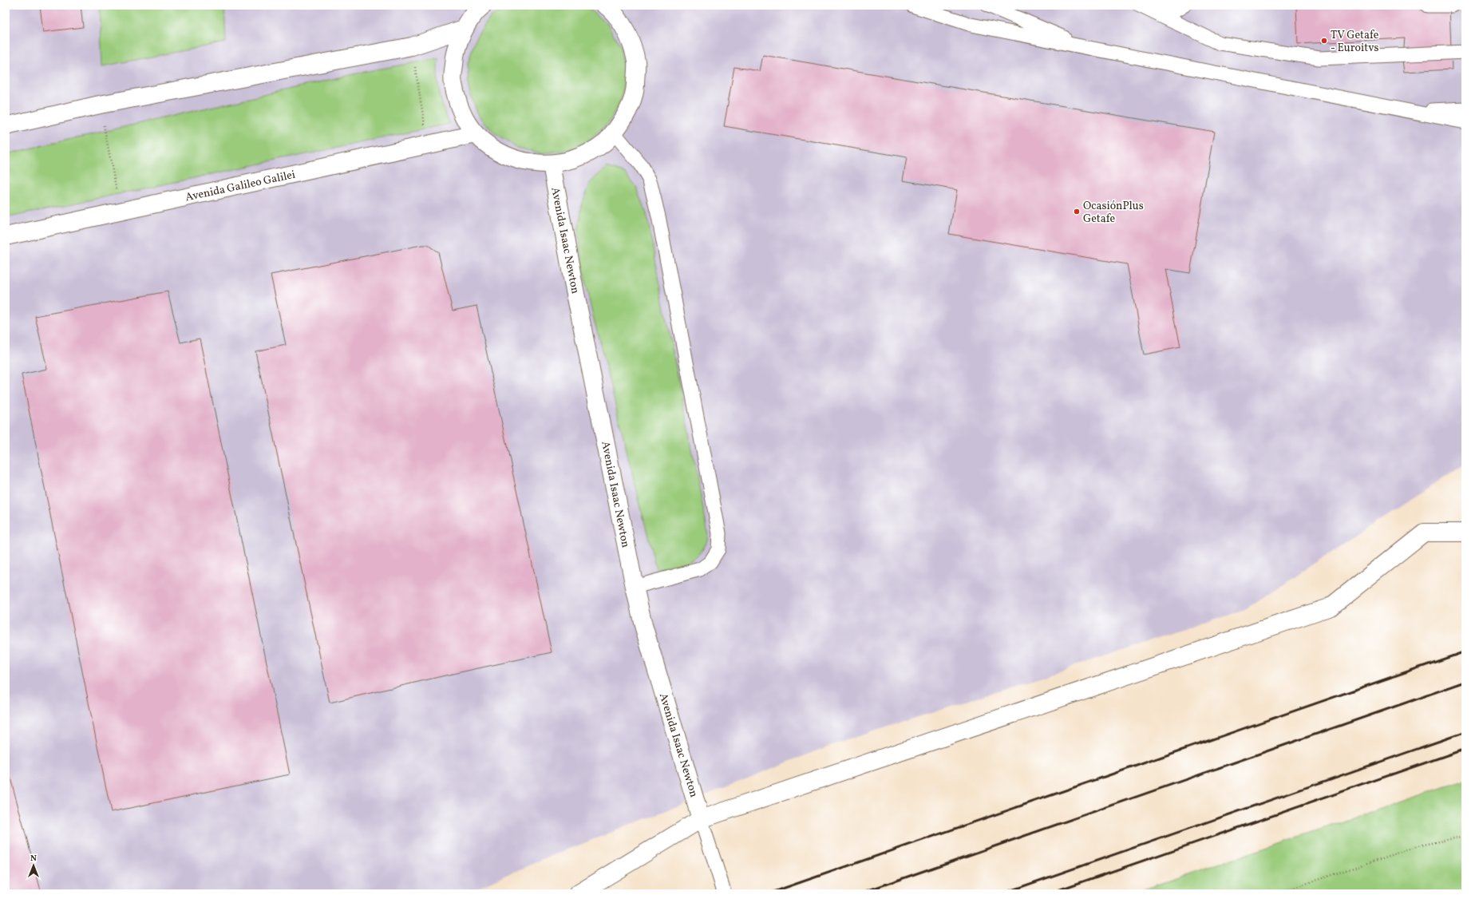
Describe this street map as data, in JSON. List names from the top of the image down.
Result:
{
  "streets": {
    "street": ["Avenida Galileo Galilei", "Avenida Isaac Newton"]
  },
  "places": ["TV Getafe - Euroitvs", "OcasiónPlus Getafe"],
  "north": "top"
}
